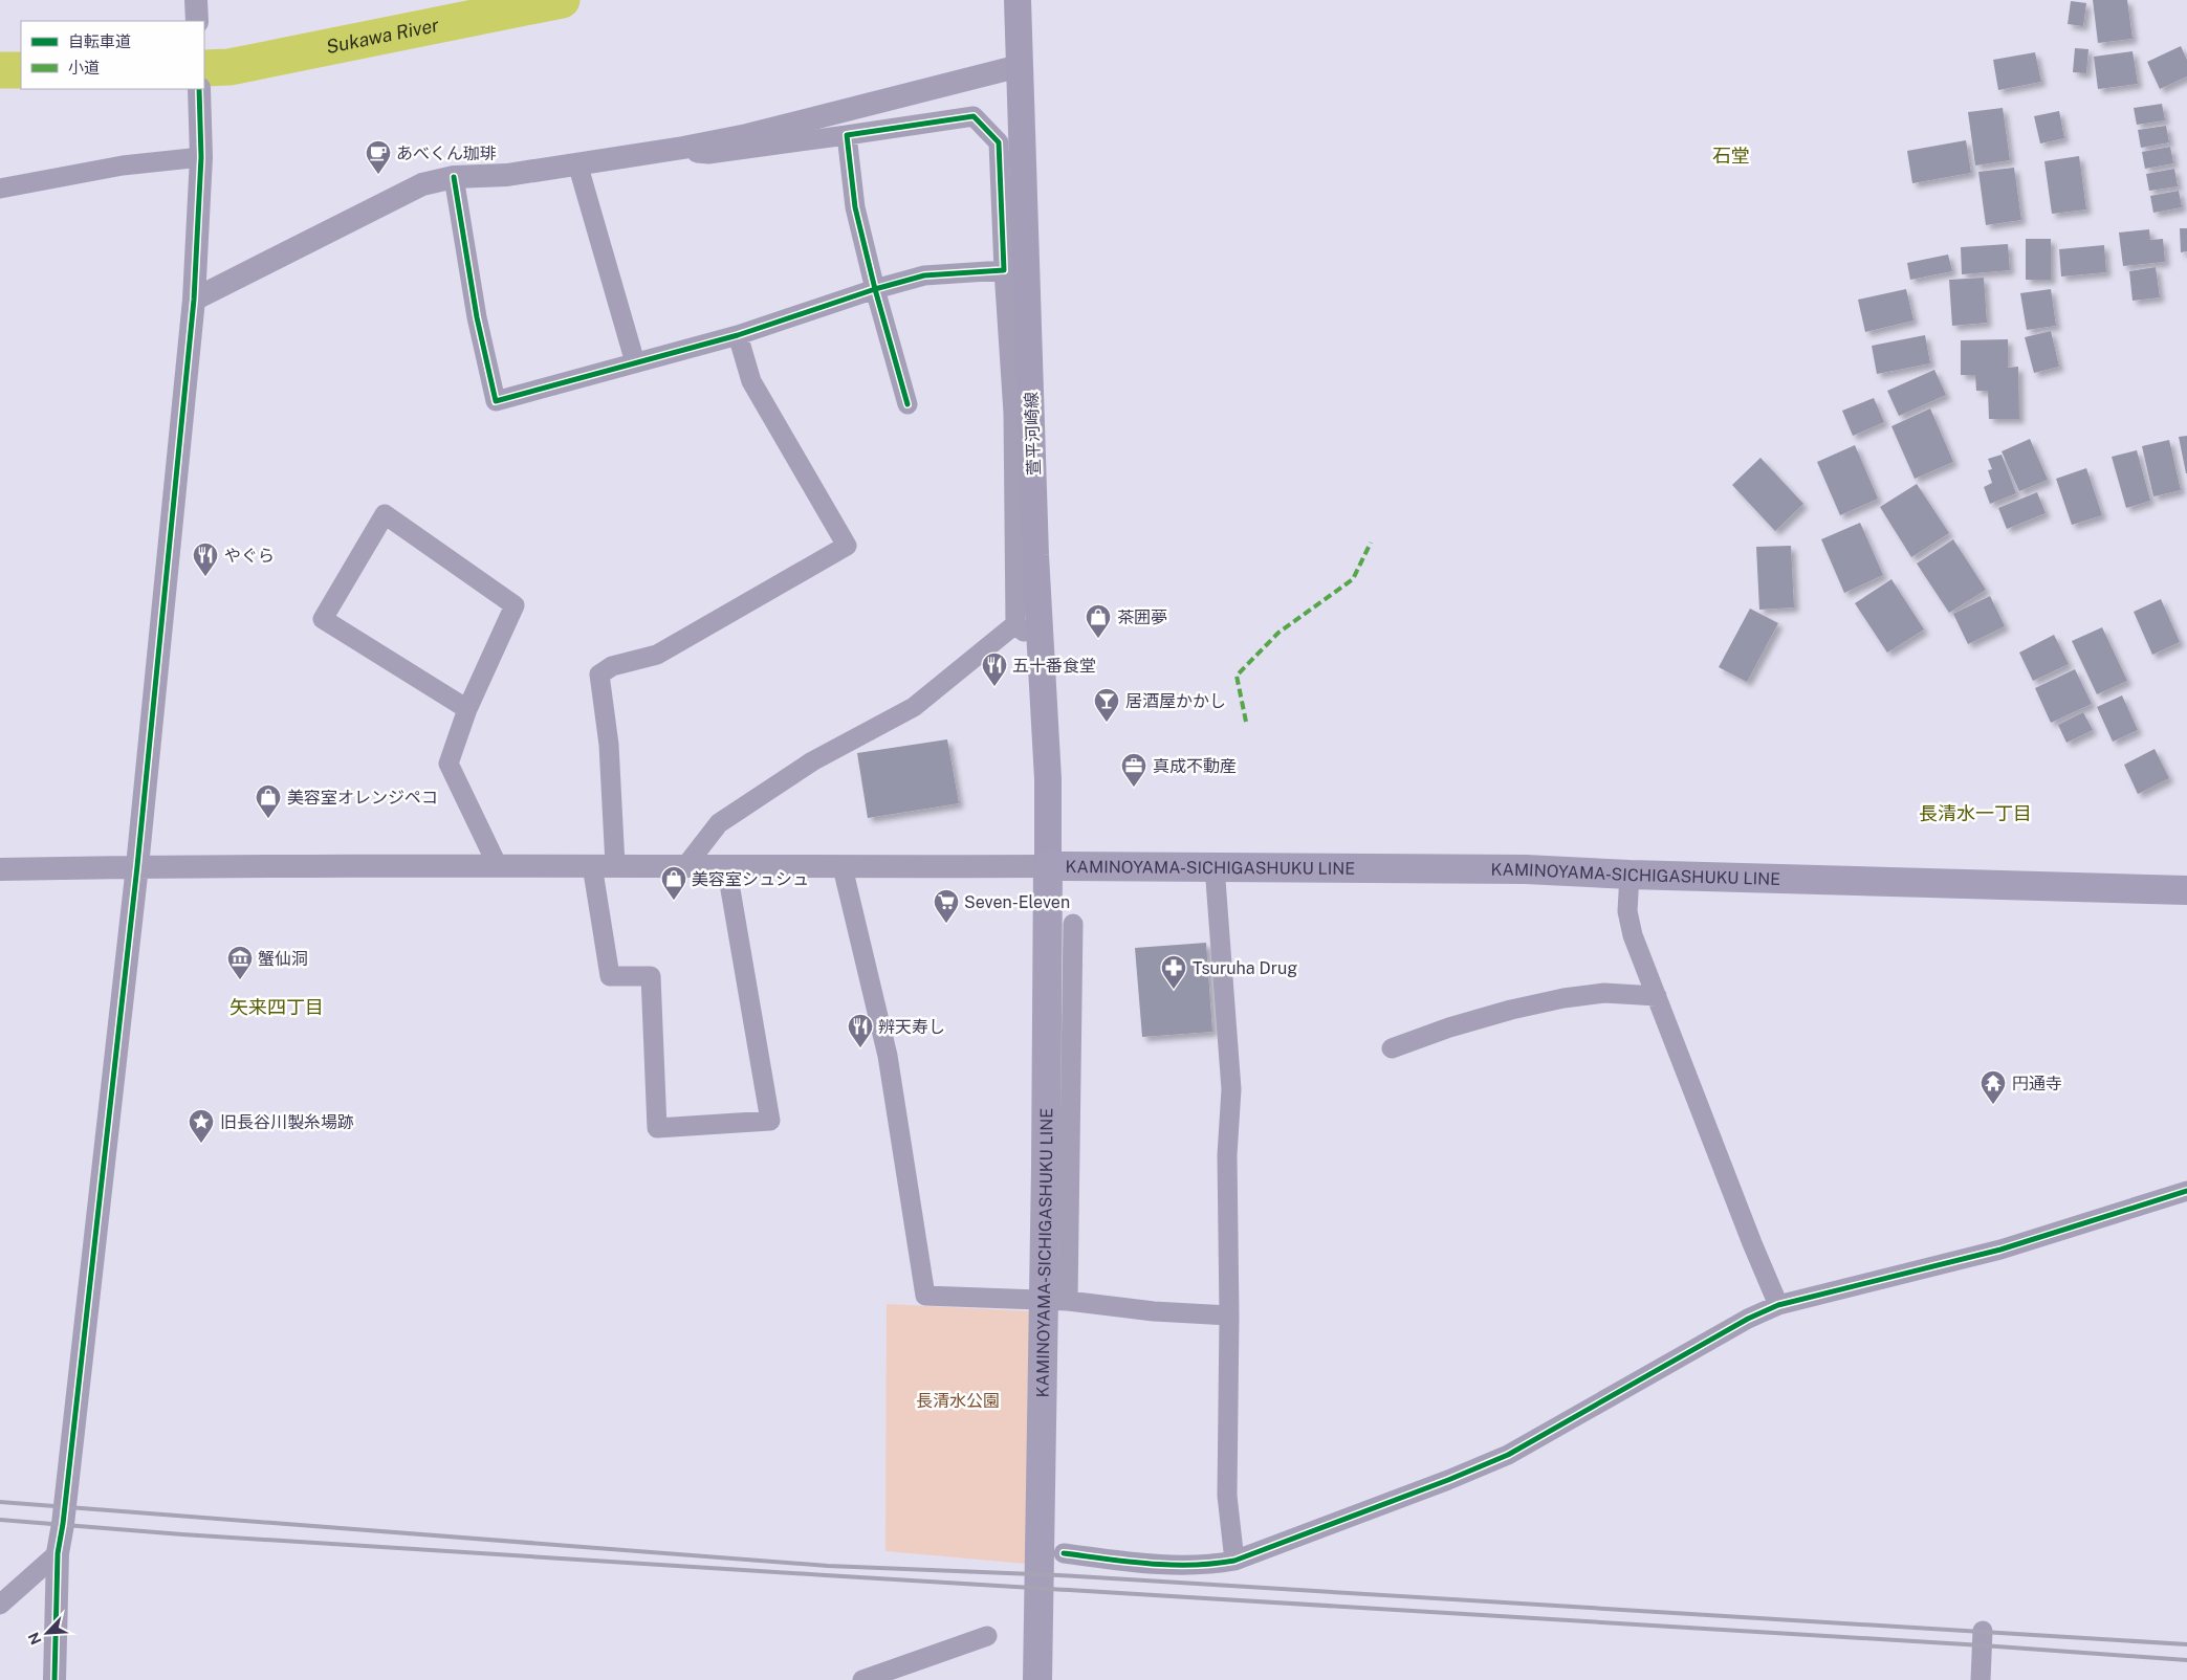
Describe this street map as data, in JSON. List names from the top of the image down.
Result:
{
  "streets": {
    "main road": ["萱平河崎線", "KAMINOYAMA-SICHIGASHUKU LINE"]
  },
  "crossings": [
    ["萱平河崎線", "KAMINOYAMA-SICHIGASHUKU LINE"]
  ],
  "districts": ["石堂", "長清水一丁目", "矢来四丁目"],
  "water": ["Sukawa River"],
  "parks": ["長清水公園"],
  "places": {
    "cafe": ["あべくん珈琲"],
    "restaurant": ["やぐら", "五十番食堂", "辨天寿し"],
    "shop": ["茶囲夢", "美容室オレンジペコ", "美容室シュシュ"],
    "bar": ["居酒屋かかし"],
    "office": ["真成不動産"],
    "supermarket": ["Seven-Eleven"],
    "museum": ["蟹仙洞"],
    "pharmacy": ["Tsuruha Drug"],
    "temple": ["円通寺"],
    "place": ["旧長谷川製糸場跡"]
  },
  "legend": ["自転車道", "小道"],
  "north": "bottom left"
}
